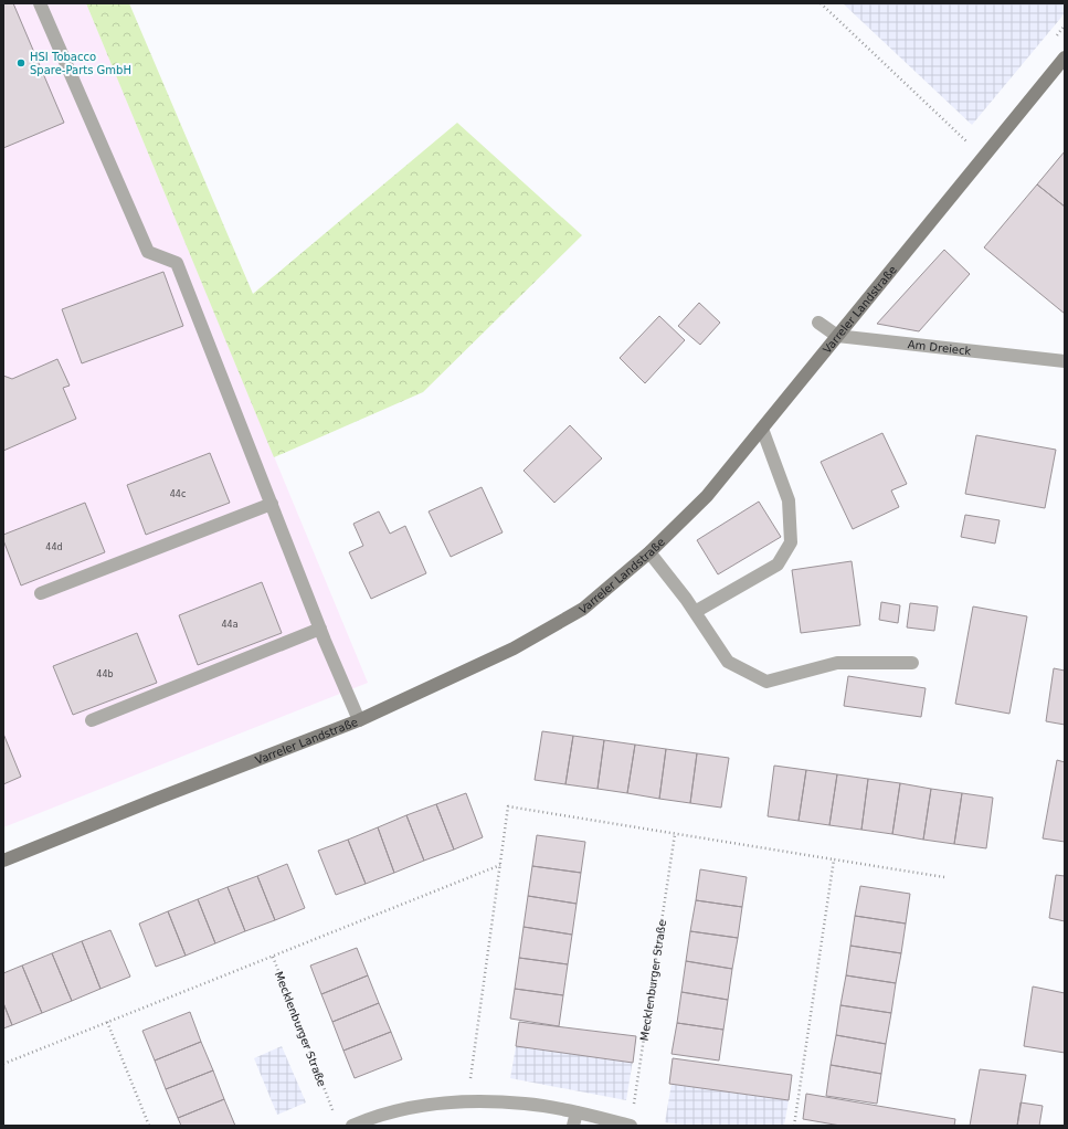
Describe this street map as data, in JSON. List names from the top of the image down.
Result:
{
  "streets": {
    "main road": ["Varreler Landstraße"],
    "street": ["Am Dreieck"],
    "path": ["Mecklenburger Straße"]
  },
  "crossings": [
    ["Varreler Landstraße", "Am Dreieck"]
  ],
  "places": ["HSI Tobacco Spare-Parts GmbH"],
  "house_numbers": [
    "44c",
    "44d",
    "44a",
    "44b"
  ]
}
